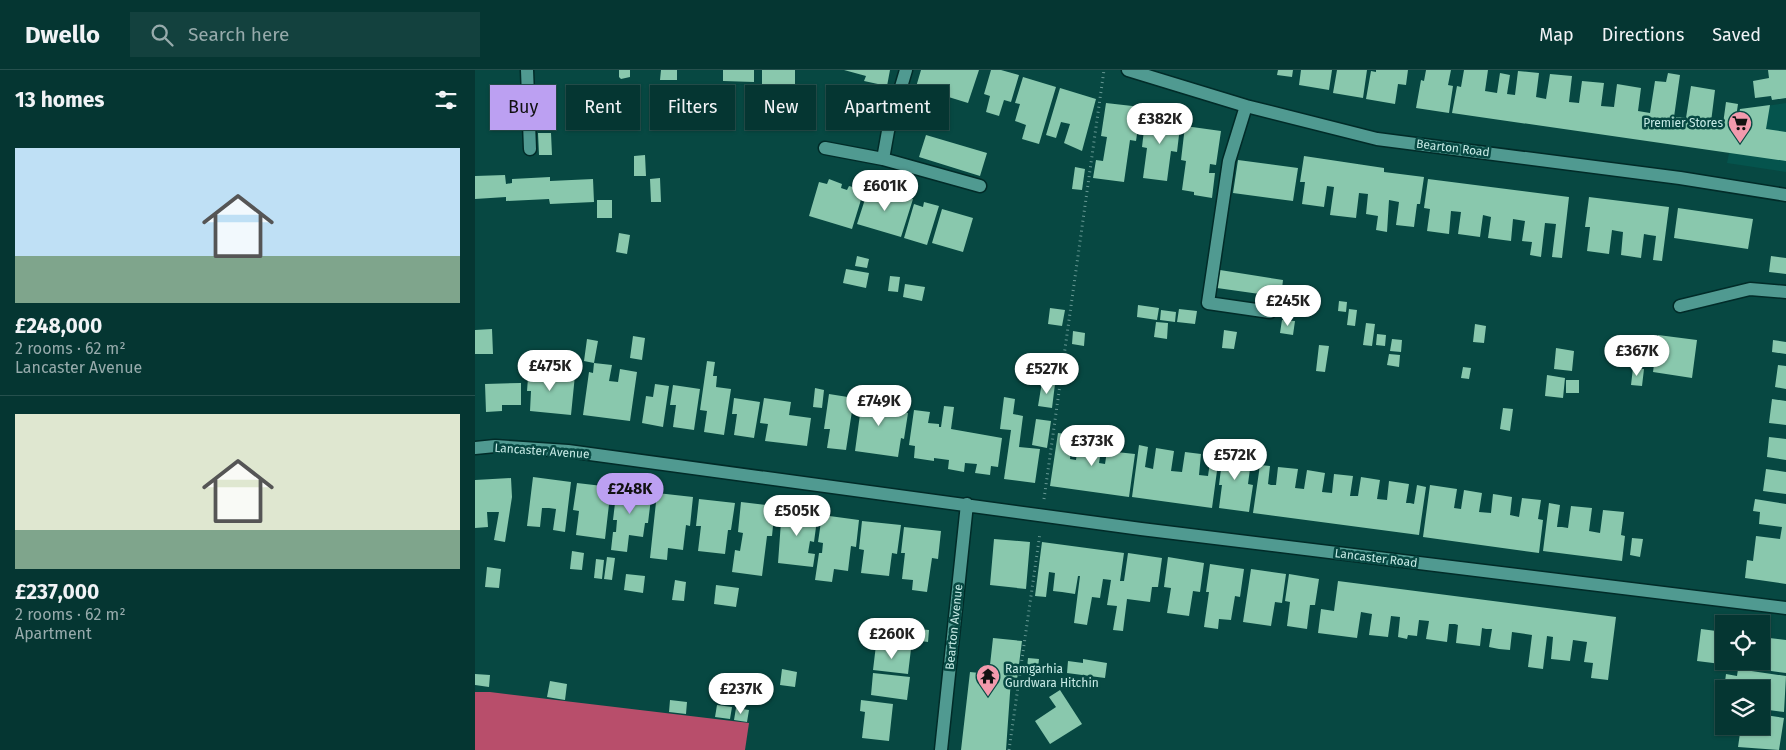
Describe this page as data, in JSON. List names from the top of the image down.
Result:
{
  "streets": {
    "street": [
      "Bearton Road",
      "Lancaster Avenue",
      "Lancaster Road",
      "Bearton Avenue"
    ]
  },
  "crossings": [
    ["Lancaster Avenue", "Lancaster Road"],
    ["Lancaster Avenue", "Bearton Avenue"],
    ["Lancaster Road", "Bearton Avenue"]
  ],
  "places": {
    "supermarket": ["Premier Stores"],
    "temple": ["Ramgarhia Gurdwara Hitchin"]
  },
  "page": {
    "header": "Dwello",
    "search": "Search here",
    "nav": ["Map", "Directions", "Saved"],
    "heading": "13 homes",
    "chip": [
      "Buy",
      "Rent",
      "Filters",
      "New",
      "Apartment"
    ],
    "price": [
      "£382K",
      "£601K",
      "£245K",
      "£367K",
      "£475K",
      "£527K",
      "£749K",
      "£373K",
      "£572K",
      "£248K",
      "£505K",
      "£260K",
      "£237K"
    ],
    "list": [
      {
        "name": "£248,000",
        "note": "2 rooms · 62 m² · Lancaster Avenue"
      },
      {
        "name": "£237,000",
        "note": "2 rooms · 62 m² · Apartment"
      }
    ]
  }
}
